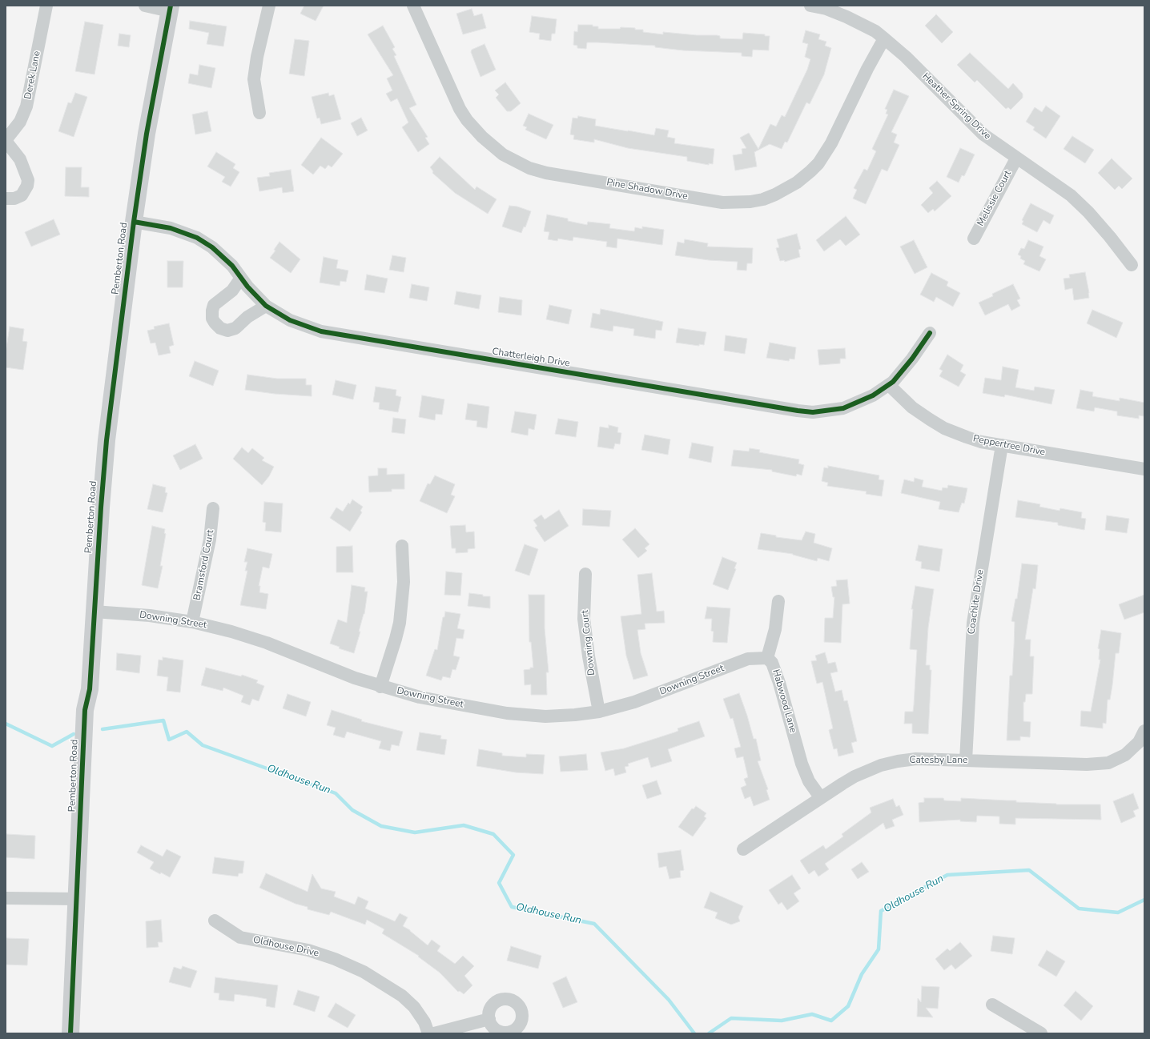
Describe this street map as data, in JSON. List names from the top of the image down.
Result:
{
  "streets": {
    "street": [
      "Derek Lane",
      "Heather Spring Drive",
      "Pine Shadow Drive",
      "Melissie Court",
      "Pemberton Road",
      "Chatterleigh Drive",
      "Peppertree Drive",
      "Bramsford Court",
      "Coachlite Drive",
      "Downing Street",
      "Downing Court",
      "Habwood Lane",
      "Catesby Lane",
      "Oldhouse Drive"
    ]
  },
  "crossings": [
    ["Heather Spring Drive", "Pine Shadow Drive"],
    ["Heather Spring Drive", "Melissie Court"],
    ["Pemberton Road", "Chatterleigh Drive"],
    ["Pemberton Road", "Downing Street"],
    ["Chatterleigh Drive", "Peppertree Drive"],
    ["Peppertree Drive", "Coachlite Drive"],
    ["Bramsford Court", "Downing Street"],
    ["Coachlite Drive", "Catesby Lane"],
    ["Downing Street", "Downing Court"],
    ["Downing Street", "Habwood Lane"],
    ["Habwood Lane", "Catesby Lane"]
  ],
  "water": ["Oldhouse Run"]
}
